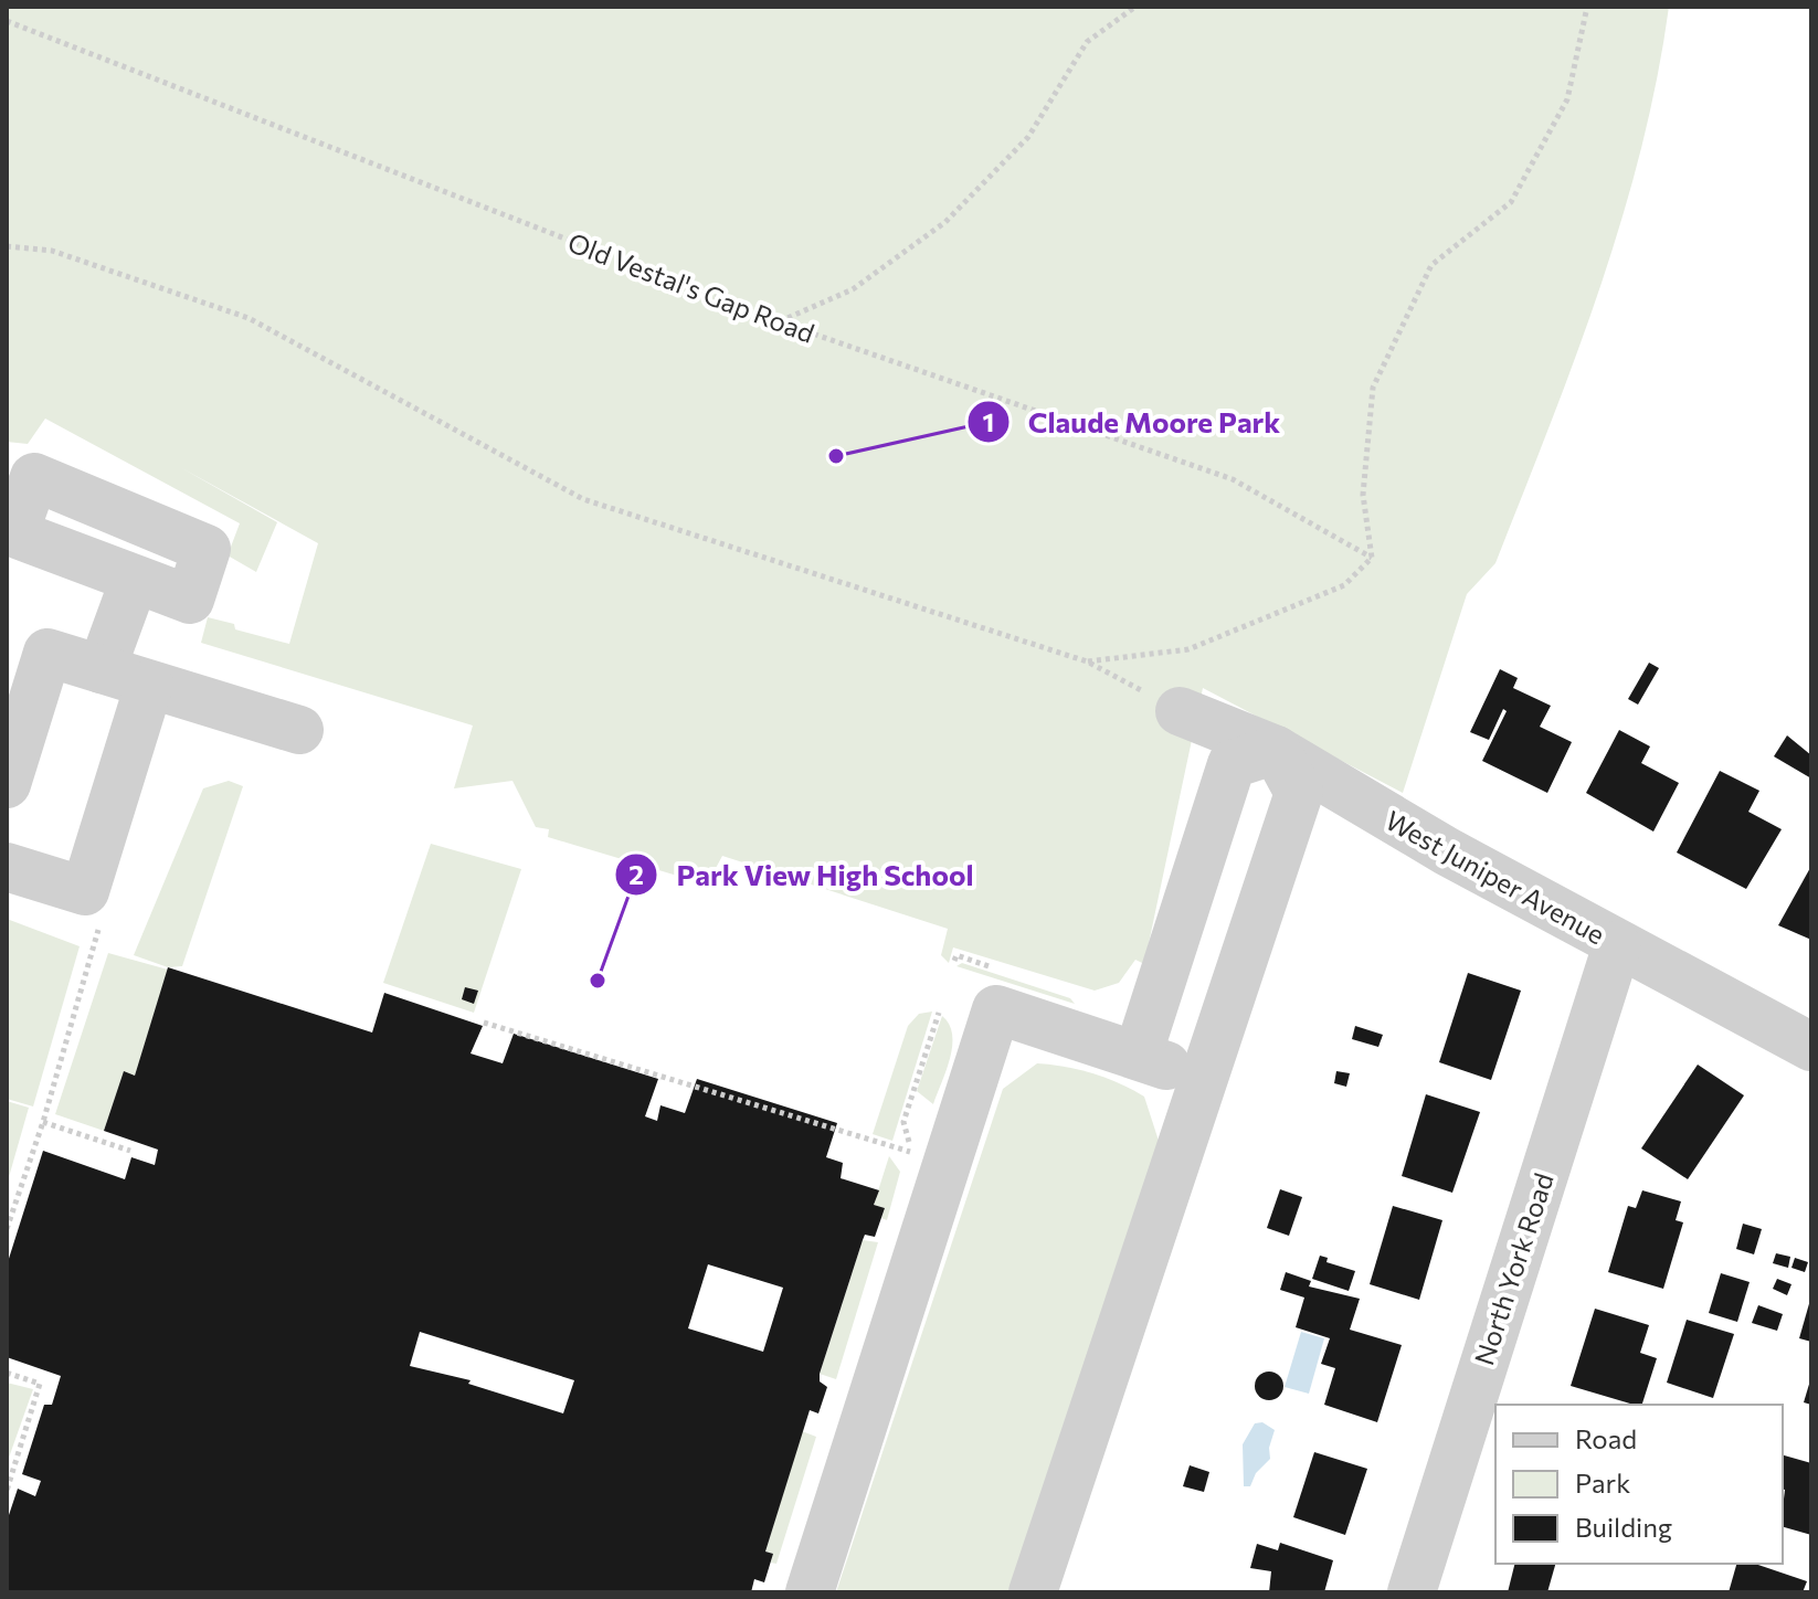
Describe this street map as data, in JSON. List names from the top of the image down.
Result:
{
  "streets": {
    "street": ["West Juniper Avenue", "North York Road"],
    "path": ["Old Vestal's Gap Road"]
  },
  "crossings": [
    ["West Juniper Avenue", "North York Road"]
  ],
  "places": ["Claude Moore Park", "Park View High School"],
  "legend": ["Road", "Park", "Building"]
}
